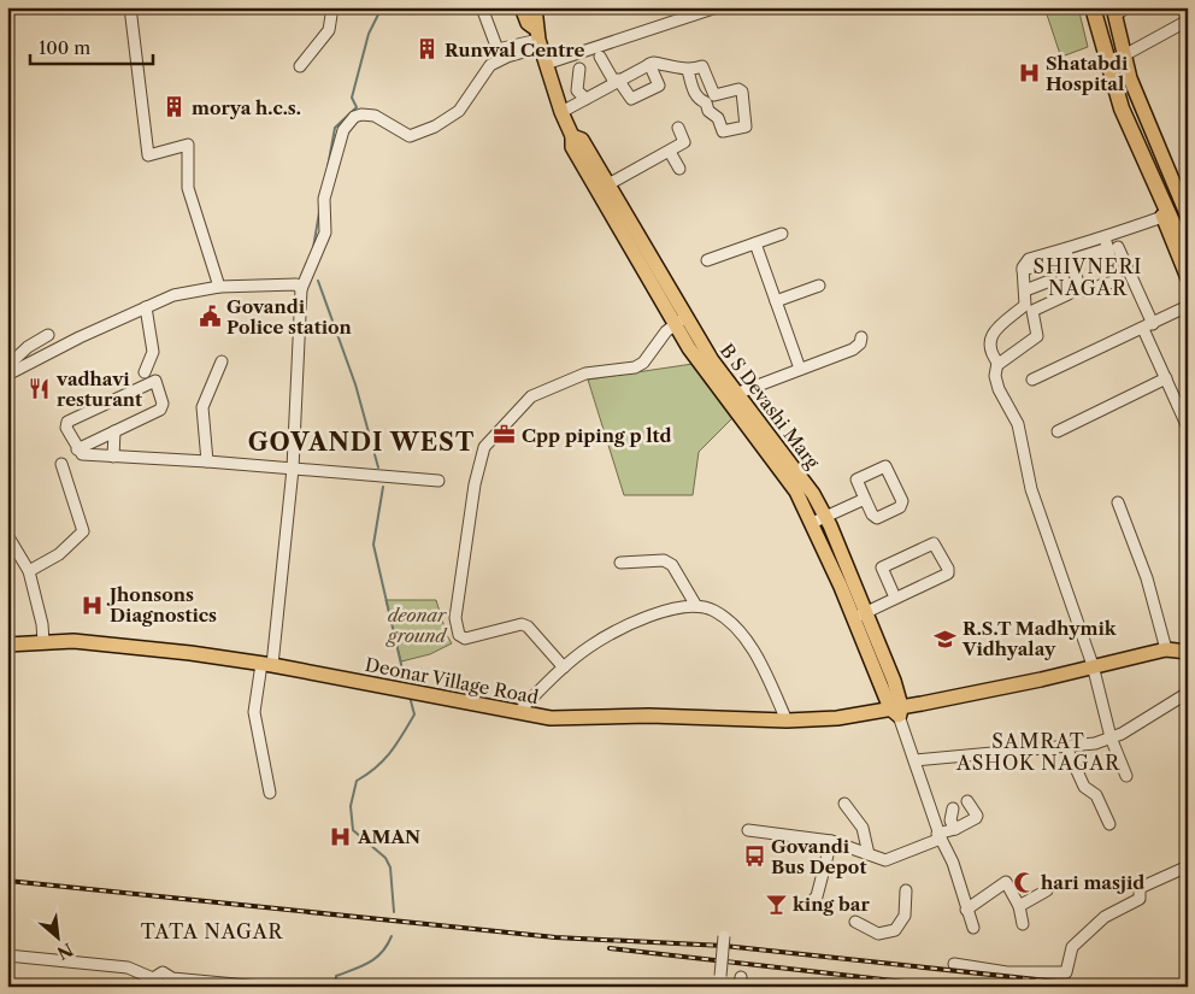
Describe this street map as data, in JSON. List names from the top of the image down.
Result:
{
  "streets": {
    "main road": ["B S Devashi Marg", "Deonar Village Road"]
  },
  "crossings": [
    ["B S Devashi Marg", "Deonar Village Road"]
  ],
  "districts": [
    "SHIVNERI NAGAR",
    "GOVANDI WEST",
    "SAMRAT ASHOK NAGAR",
    "TATA NAGAR"
  ],
  "parks": ["deonar ground"],
  "places": {
    "building": ["Runwal Centre", "morya h.c.s."],
    "hospital": ["Shatabdi Hospital", "Jhonsons Diagnostics", "AMAN"],
    "public building": ["Govandi Police station"],
    "restaurant": ["vadhavi resturant"],
    "office": ["Cpp piping p ltd"],
    "school or university": ["R.S.T Madhymik Vidhyalay"],
    "bus stop": ["Govandi Bus Depot"],
    "mosque": ["hari masjid"],
    "bar": ["king bar"]
  },
  "scale_bar": "100 m",
  "north": "bottom right"
}
